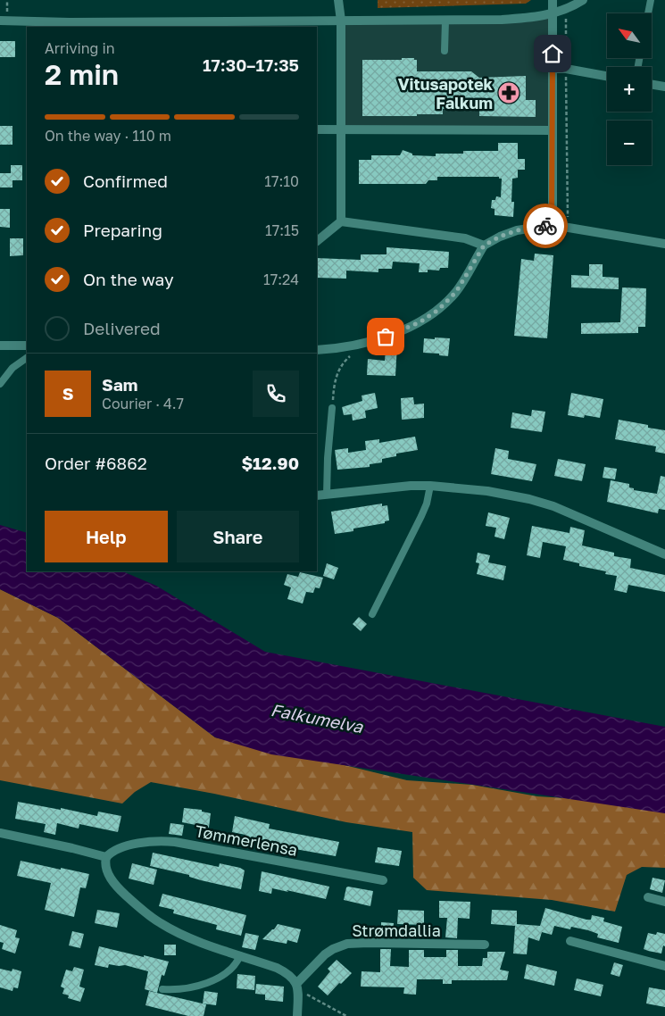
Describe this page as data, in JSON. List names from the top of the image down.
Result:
{
  "streets": {
    "street": ["Tømmerlensa", "Strømdallia"]
  },
  "water": ["Falkumelva"],
  "places": {
    "pharmacy": ["Vitusapotek Falkum"]
  },
  "north": "top left",
  "page": {
    "map_buttons": ["+", "−"],
    "heading": ["2 min", "Arriving in", "17:30–17:35"],
    "panel": [
      "Sam",
      "Courier · 4.7",
      "Order #6862",
      "$12.90"
    ],
    "bar": "On the way · 110 m",
    "list": [
      ["Confirmed", "17:10"],
      ["Preparing", "17:15"],
      ["On the way", "17:24"],
      "Delivered"
    ],
    "round": "S",
    "buttons": ["Help", "Share"]
  }
}
